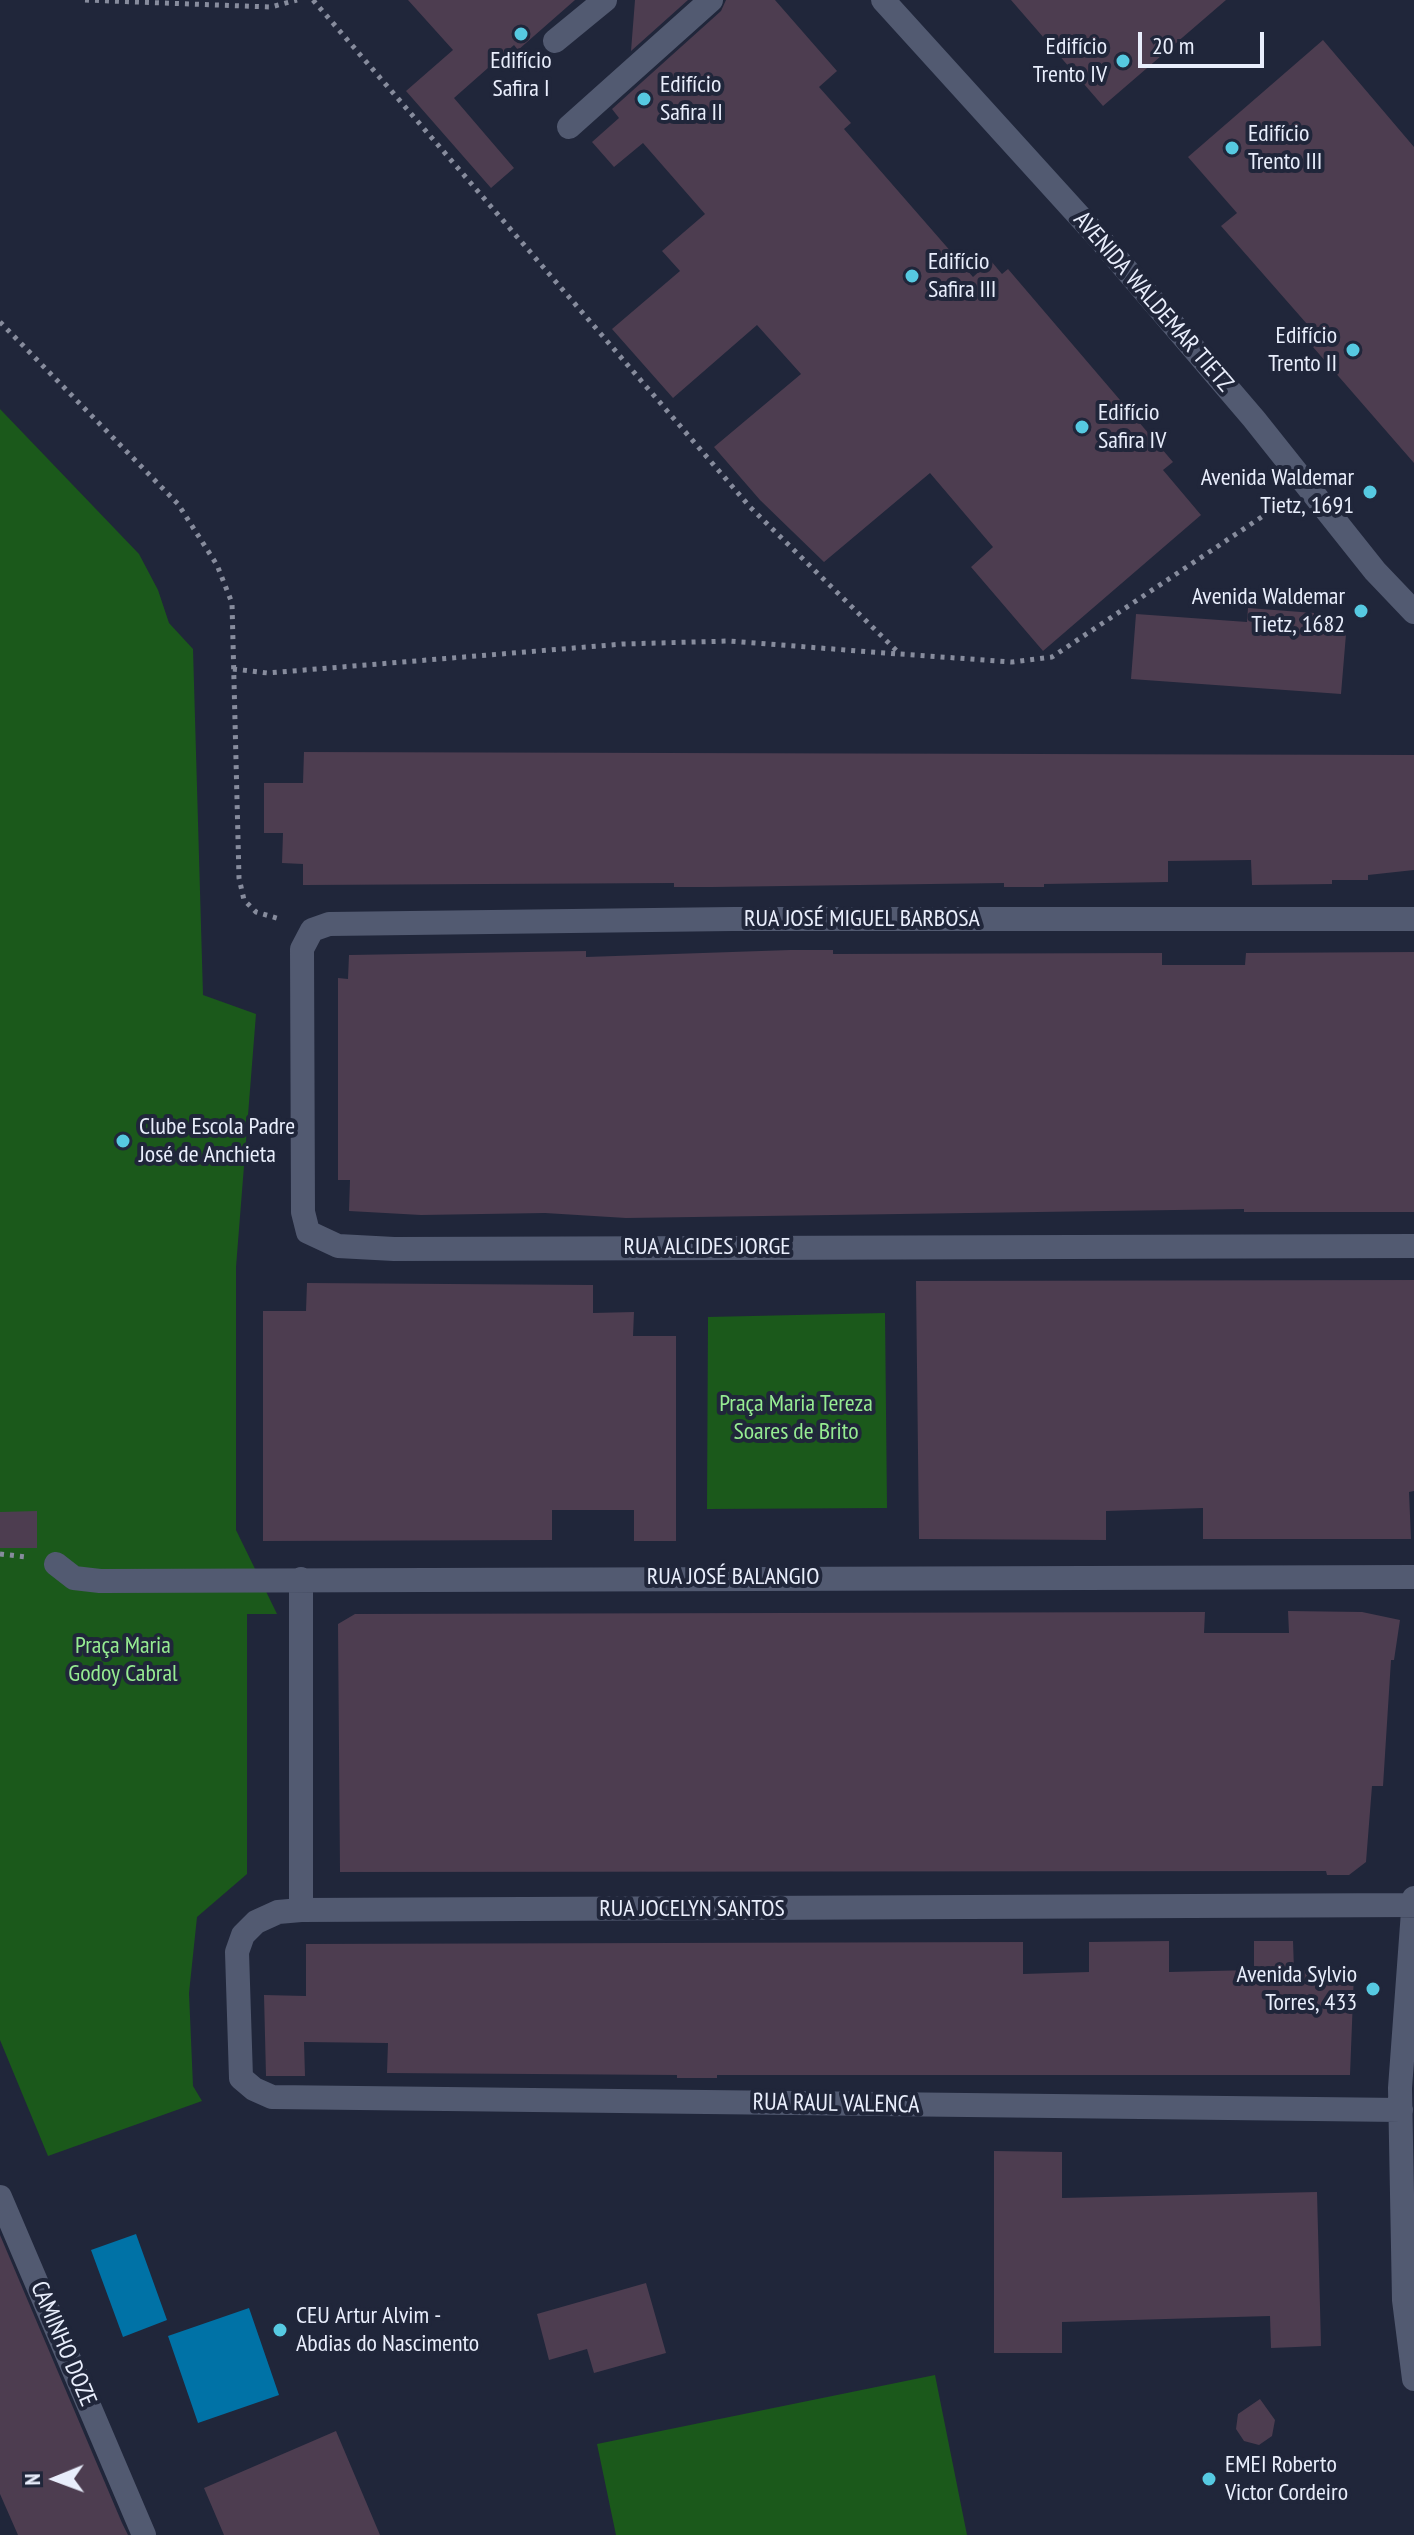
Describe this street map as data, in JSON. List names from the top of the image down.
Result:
{
  "streets": {
    "street": [
      "AVENIDA WALDEMAR TIETZ",
      "RUA JOSÉ MIGUEL BARBOSA",
      "RUA ALCIDES JORGE",
      "RUA JOSÉ BALANGIO",
      "RUA JOCELYN SANTOS",
      "RUA RAUL VALENCA",
      "CAMINHO DOZE"
    ]
  },
  "crossings": [
    ["RUA JOSÉ MIGUEL BARBOSA", "RUA ALCIDES JORGE"],
    ["RUA JOCELYN SANTOS", "RUA RAUL VALENCA"]
  ],
  "parks": ["Praça Maria Tereza Soares de Brito", "Praça Maria Godoy Cabral"],
  "places": [
    "Edifício Safira I",
    "Edifício Trento IV",
    "Edifício Safira II",
    "Edifício Trento III",
    "Edifício Safira III",
    "Edifício Trento II",
    "Edifício Safira IV",
    "Avenida Waldemar Tietz, 1691",
    "Avenida Waldemar Tietz, 1682",
    "Clube Escola Padre José de Anchieta",
    "Avenida Sylvio Torres, 433",
    "CEU Artur Alvim - Abdias do Nascimento",
    "EMEI Roberto Victor Cordeiro"
  ],
  "scale_bar": "20 m",
  "north": "left"
}
